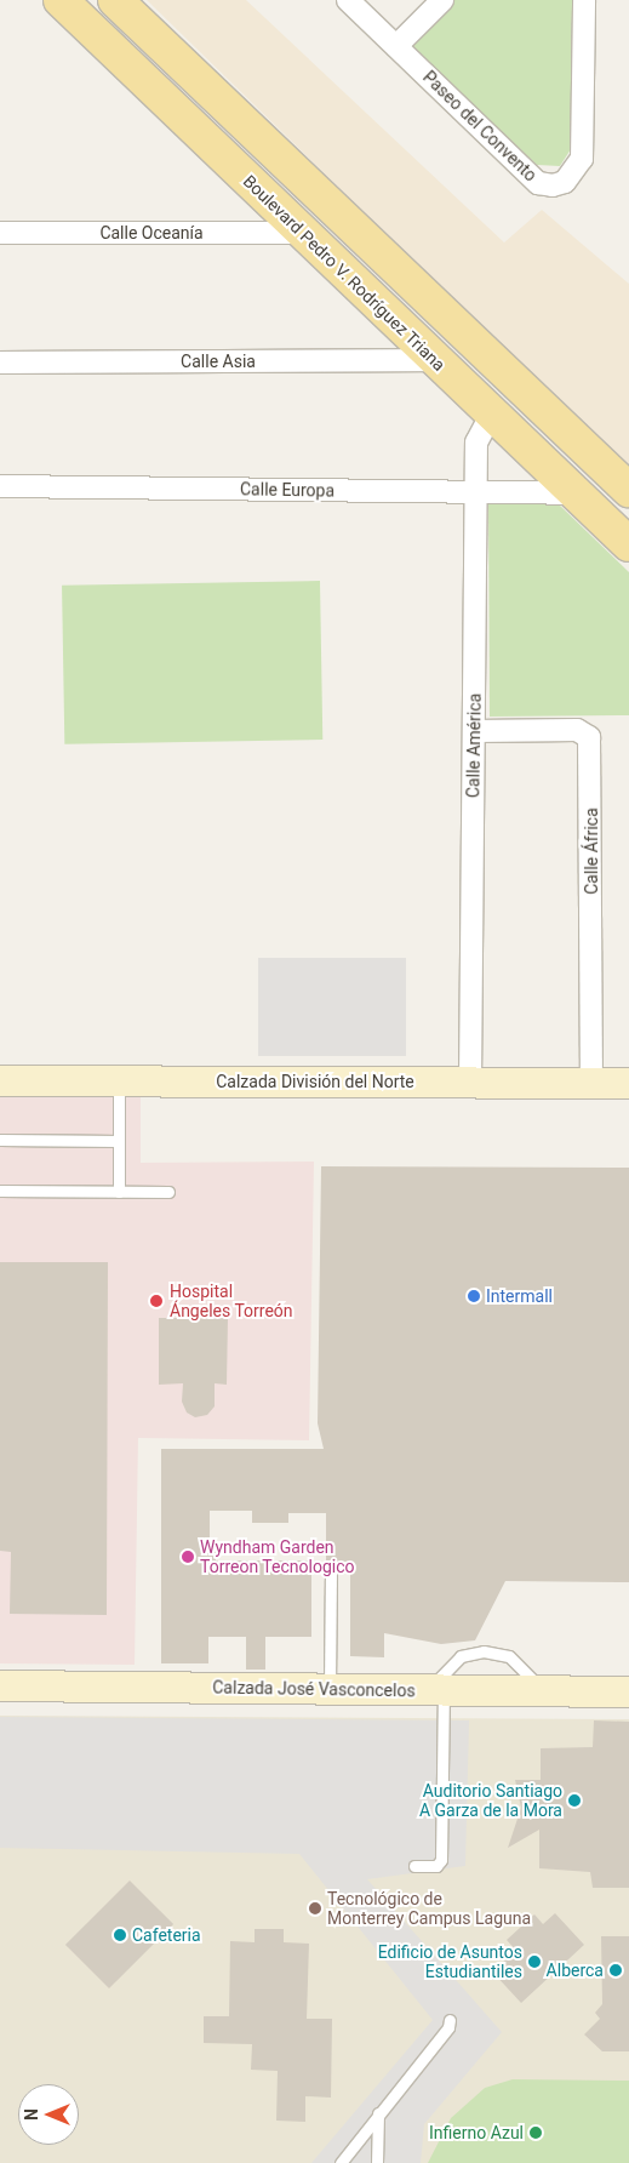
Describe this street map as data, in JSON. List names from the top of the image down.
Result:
{
  "streets": {
    "main road": ["Boulevard Pedro V. Rodríguez Triana", "Calzada División del Norte", "Calzada José Vasconcelos"],
    "street": [
      "Paseo del Convento",
      "Calle Oceanía",
      "Calle Asia",
      "Calle Europa",
      "Calle América",
      "Calle África"
    ]
  },
  "crossings": [
    ["Calle Oceanía", "Boulevard Pedro V. Rodríguez Triana"],
    ["Boulevard Pedro V. Rodríguez Triana", "Calle Asia"],
    ["Boulevard Pedro V. Rodríguez Triana", "Calle Europa"],
    ["Boulevard Pedro V. Rodríguez Triana", "Calle América"],
    ["Calle Europa", "Calle América"],
    ["Calle América", "Calle África"],
    ["Calle América", "Calzada División del Norte"],
    ["Calle África", "Calzada División del Norte"]
  ],
  "places": [
    "Intermall",
    "Hospital Ángeles Torreón",
    "Wyndham Garden Torreon Tecnologico",
    "Auditorio Santiago A Garza de la Mora",
    "Tecnológico de Monterrey Campus Laguna",
    "Cafeteria",
    "Edificio de Asuntos Estudiantiles",
    "Alberca",
    "Infierno Azul"
  ],
  "north": "left"
}
